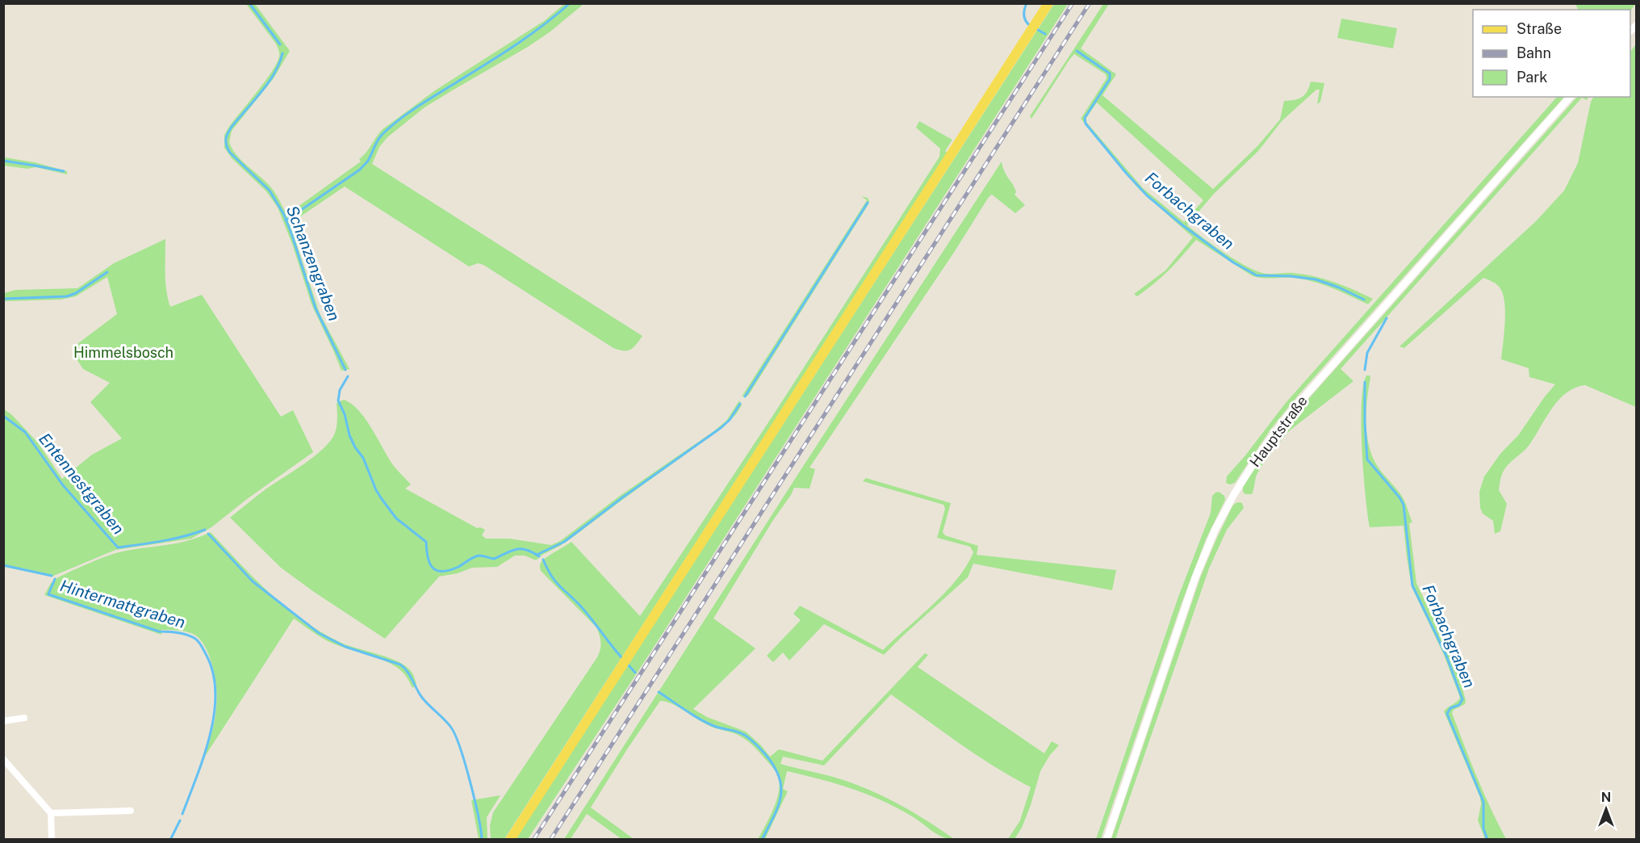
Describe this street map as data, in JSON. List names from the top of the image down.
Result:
{
  "streets": {
    "street": ["Hauptstraße"]
  },
  "water": [
    "Forbachgraben",
    "Schanzengraben",
    "Entennestgraben",
    "Hintermattgraben"
  ],
  "parks": ["Himmelsbosch"],
  "legend": ["Straße", "Bahn", "Park"],
  "north": "top"
}
